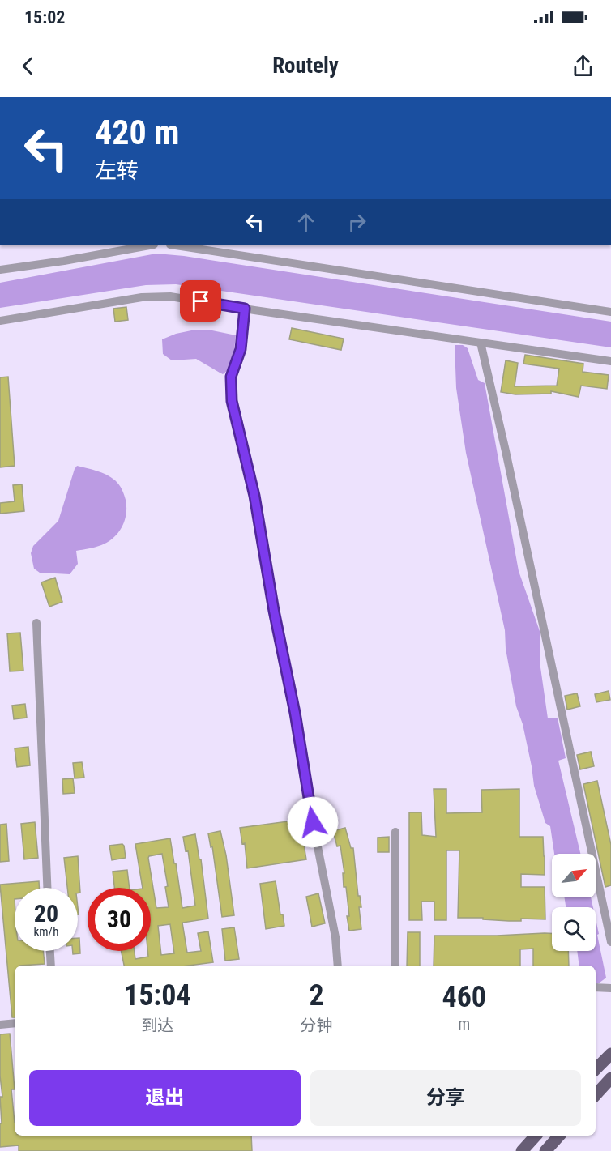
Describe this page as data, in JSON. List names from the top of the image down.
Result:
{
  "north": "top right",
  "page": {
    "status": "15:02",
    "header": "Routely",
    "turn": ["420 m", "左转"],
    "speed": "20 km/h",
    "limit": "30",
    "eta": [
      "15:04",
      "到达",
      "2",
      "分钟",
      "460",
      "m"
    ],
    "buttons": ["退出", "分享"]
  }
}
